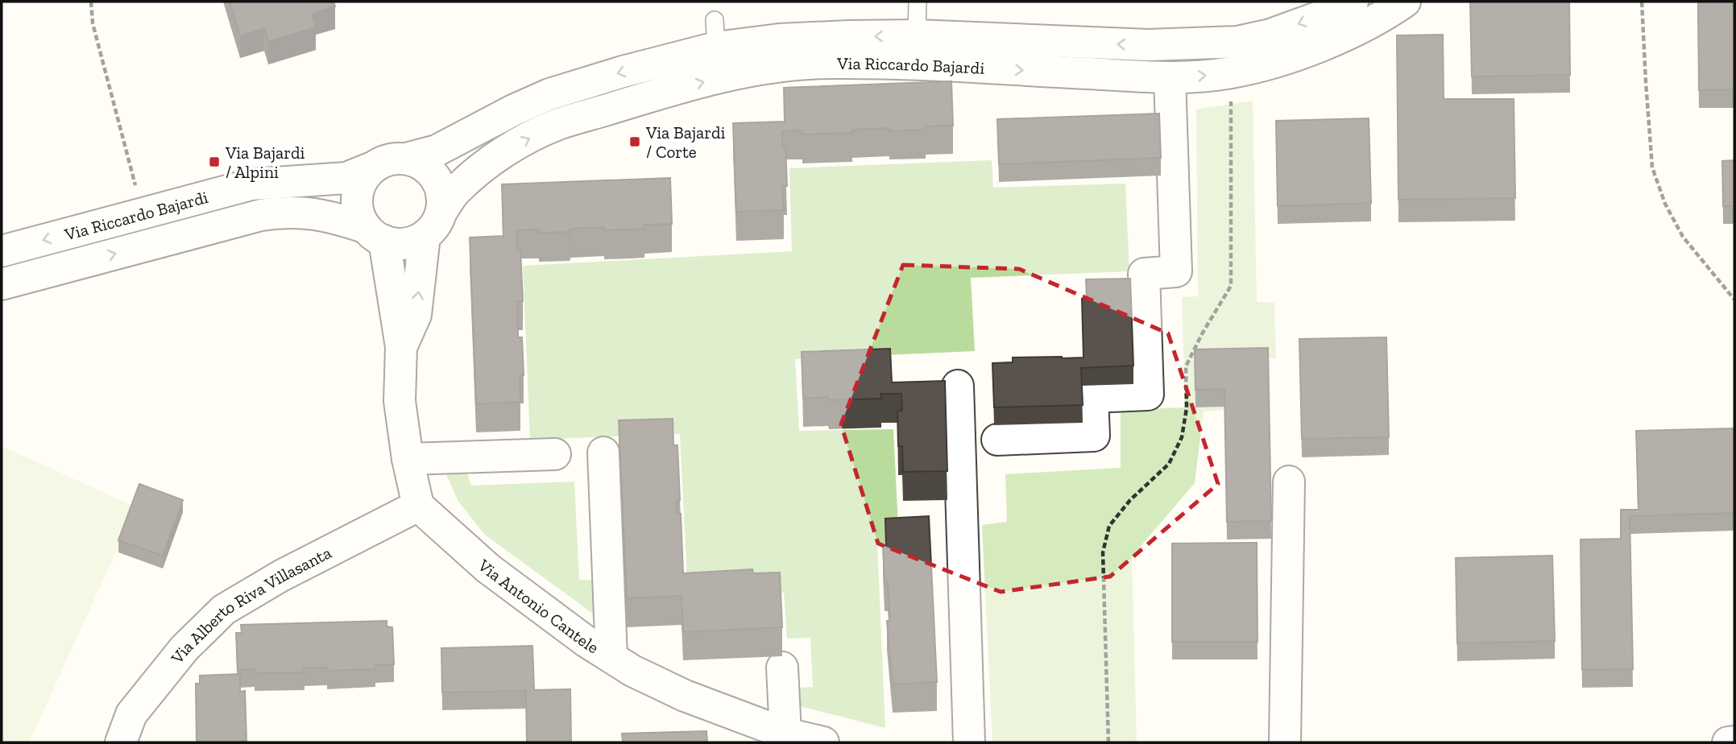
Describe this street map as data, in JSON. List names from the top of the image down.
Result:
{
  "streets": {
    "street": ["Via Riccardo Bajardi", "Via Antonio Cantele", "Via Alberto Riva Villasanta"]
  },
  "crossings": [
    ["Via Antonio Cantele", "Via Alberto Riva Villasanta"]
  ],
  "places": {
    "transit": ["Via Bajardi / Corte", "Via Bajardi / Alpini"]
  }
}
